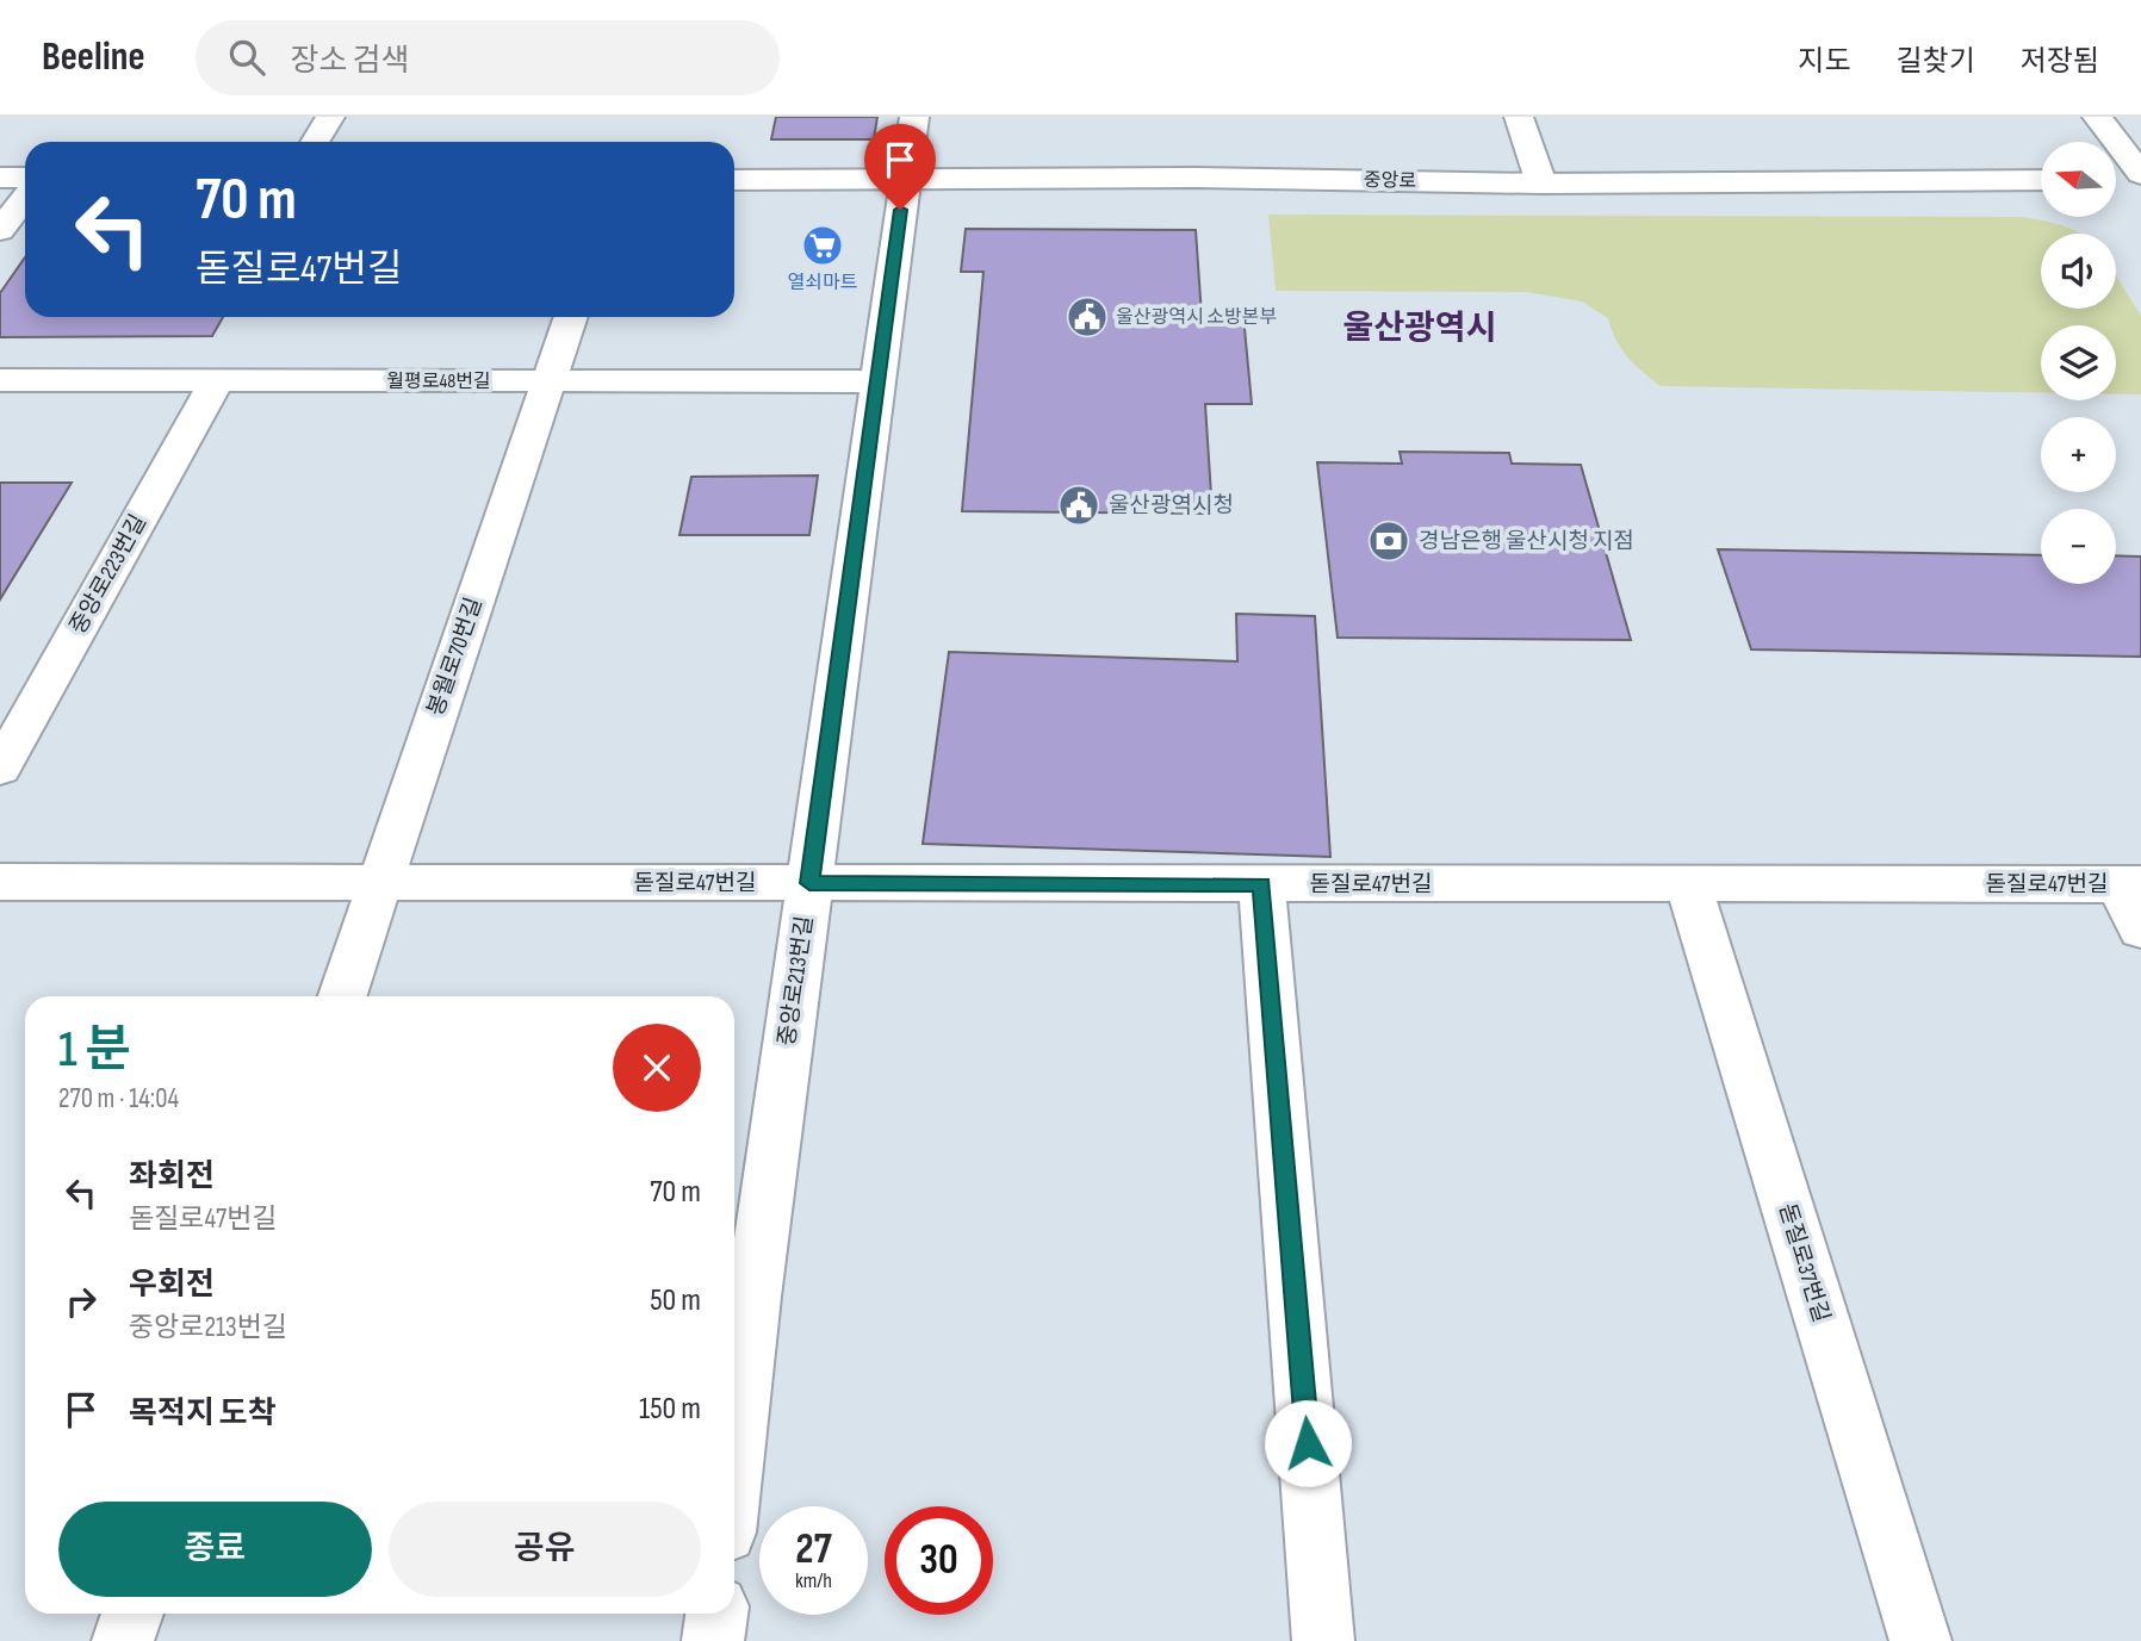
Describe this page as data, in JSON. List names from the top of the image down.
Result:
{
  "streets": {
    "street": [
      "중앙로",
      "월평로48번길",
      "중앙로223번길",
      "봉월로70번길",
      "돋질로47번길",
      "중앙로213번길",
      "돋질로37번길"
    ]
  },
  "crossings": [
    ["중앙로", "중앙로213번길"],
    ["월평로48번길", "중앙로223번길"],
    ["월평로48번길", "봉월로70번길"],
    ["월평로48번길", "중앙로213번길"],
    ["봉월로70번길", "돋질로47번길"],
    ["돋질로47번길", "중앙로213번길"],
    ["돋질로47번길", "돋질로37번길"]
  ],
  "districts": ["울산광역시"],
  "places": {
    "supermarket": ["열쇠마트"],
    "public building": ["울산광역시 소방본부", "울산광역시청"],
    "bank": ["경남은행 울산시청 지점"]
  },
  "north": "left",
  "page": {
    "header": "Beeline",
    "search": "장소 검색",
    "nav": ["지도", "길찾기", "저장됨"],
    "map_buttons": ["+", "−"],
    "turn": ["70 m", "돋질로47번길"],
    "heading": ["1 분", "270 m · 14:04"],
    "list": [
      {
        "name": "좌회전",
        "note": "돋질로47번길",
        "value": "70 m"
      },
      {
        "name": "우회전",
        "note": "중앙로213번길",
        "value": "50 m"
      },
      {
        "name": "목적지 도착",
        "value": "150 m"
      }
    ],
    "buttons": ["종료", "공유"],
    "speed": "27 km/h",
    "limit": "30"
  }
}
